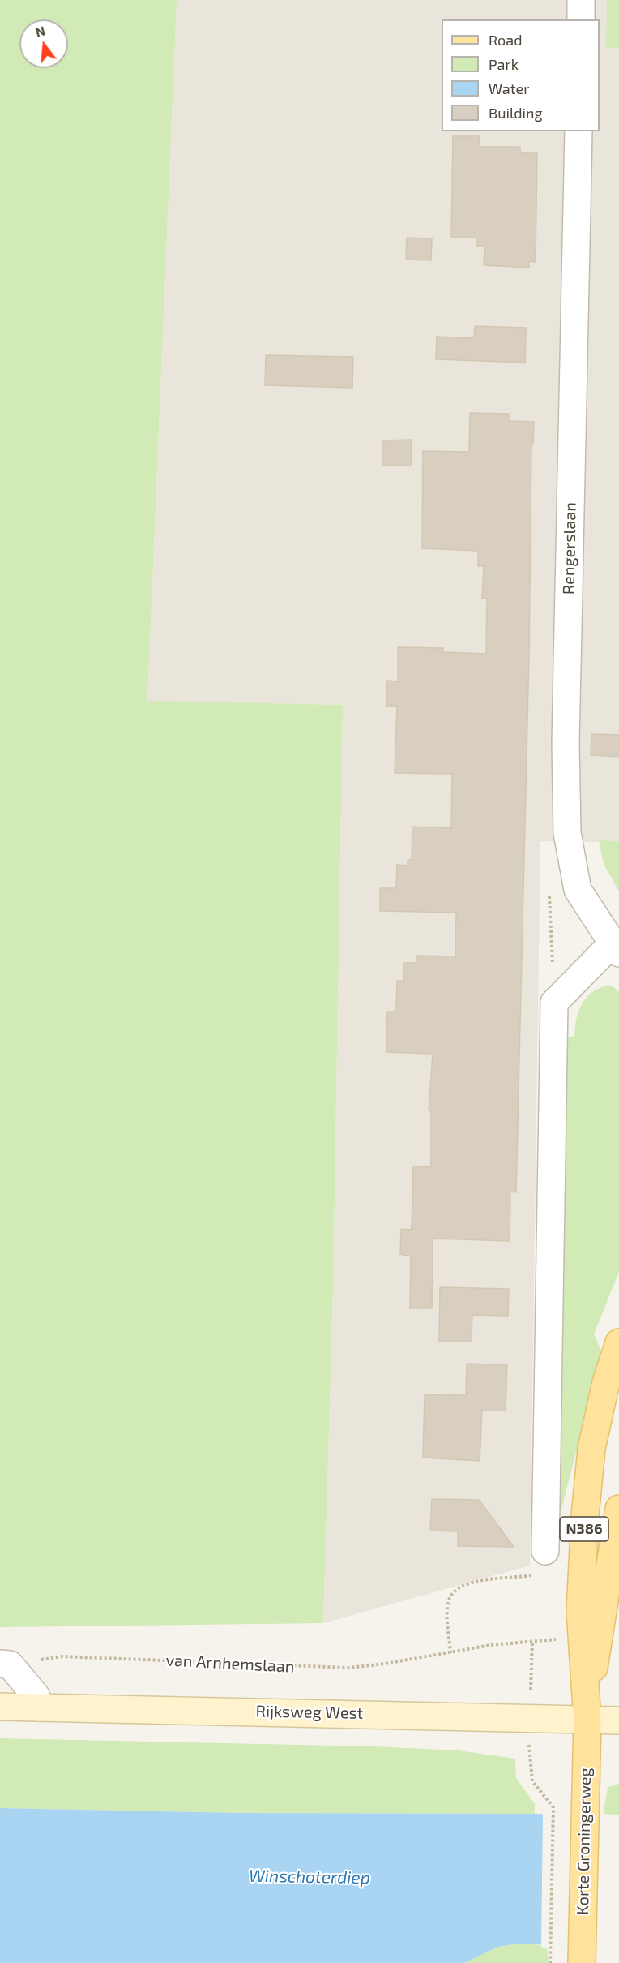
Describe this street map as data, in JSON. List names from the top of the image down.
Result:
{
  "streets": {
    "main road": ["N386", "Rijksweg West", "Korte Groningerweg"],
    "street": ["Rengerslaan"],
    "path": ["van Arnhemslaan"]
  },
  "crossings": [
    ["N386", "Rijksweg West"],
    ["N386", "Korte Groningerweg"],
    ["Rijksweg West", "Korte Groningerweg"]
  ],
  "water": ["Winschoterdiep"],
  "legend": [
    "Road",
    "Park",
    "Water",
    "Building"
  ],
  "north": "top"
}
